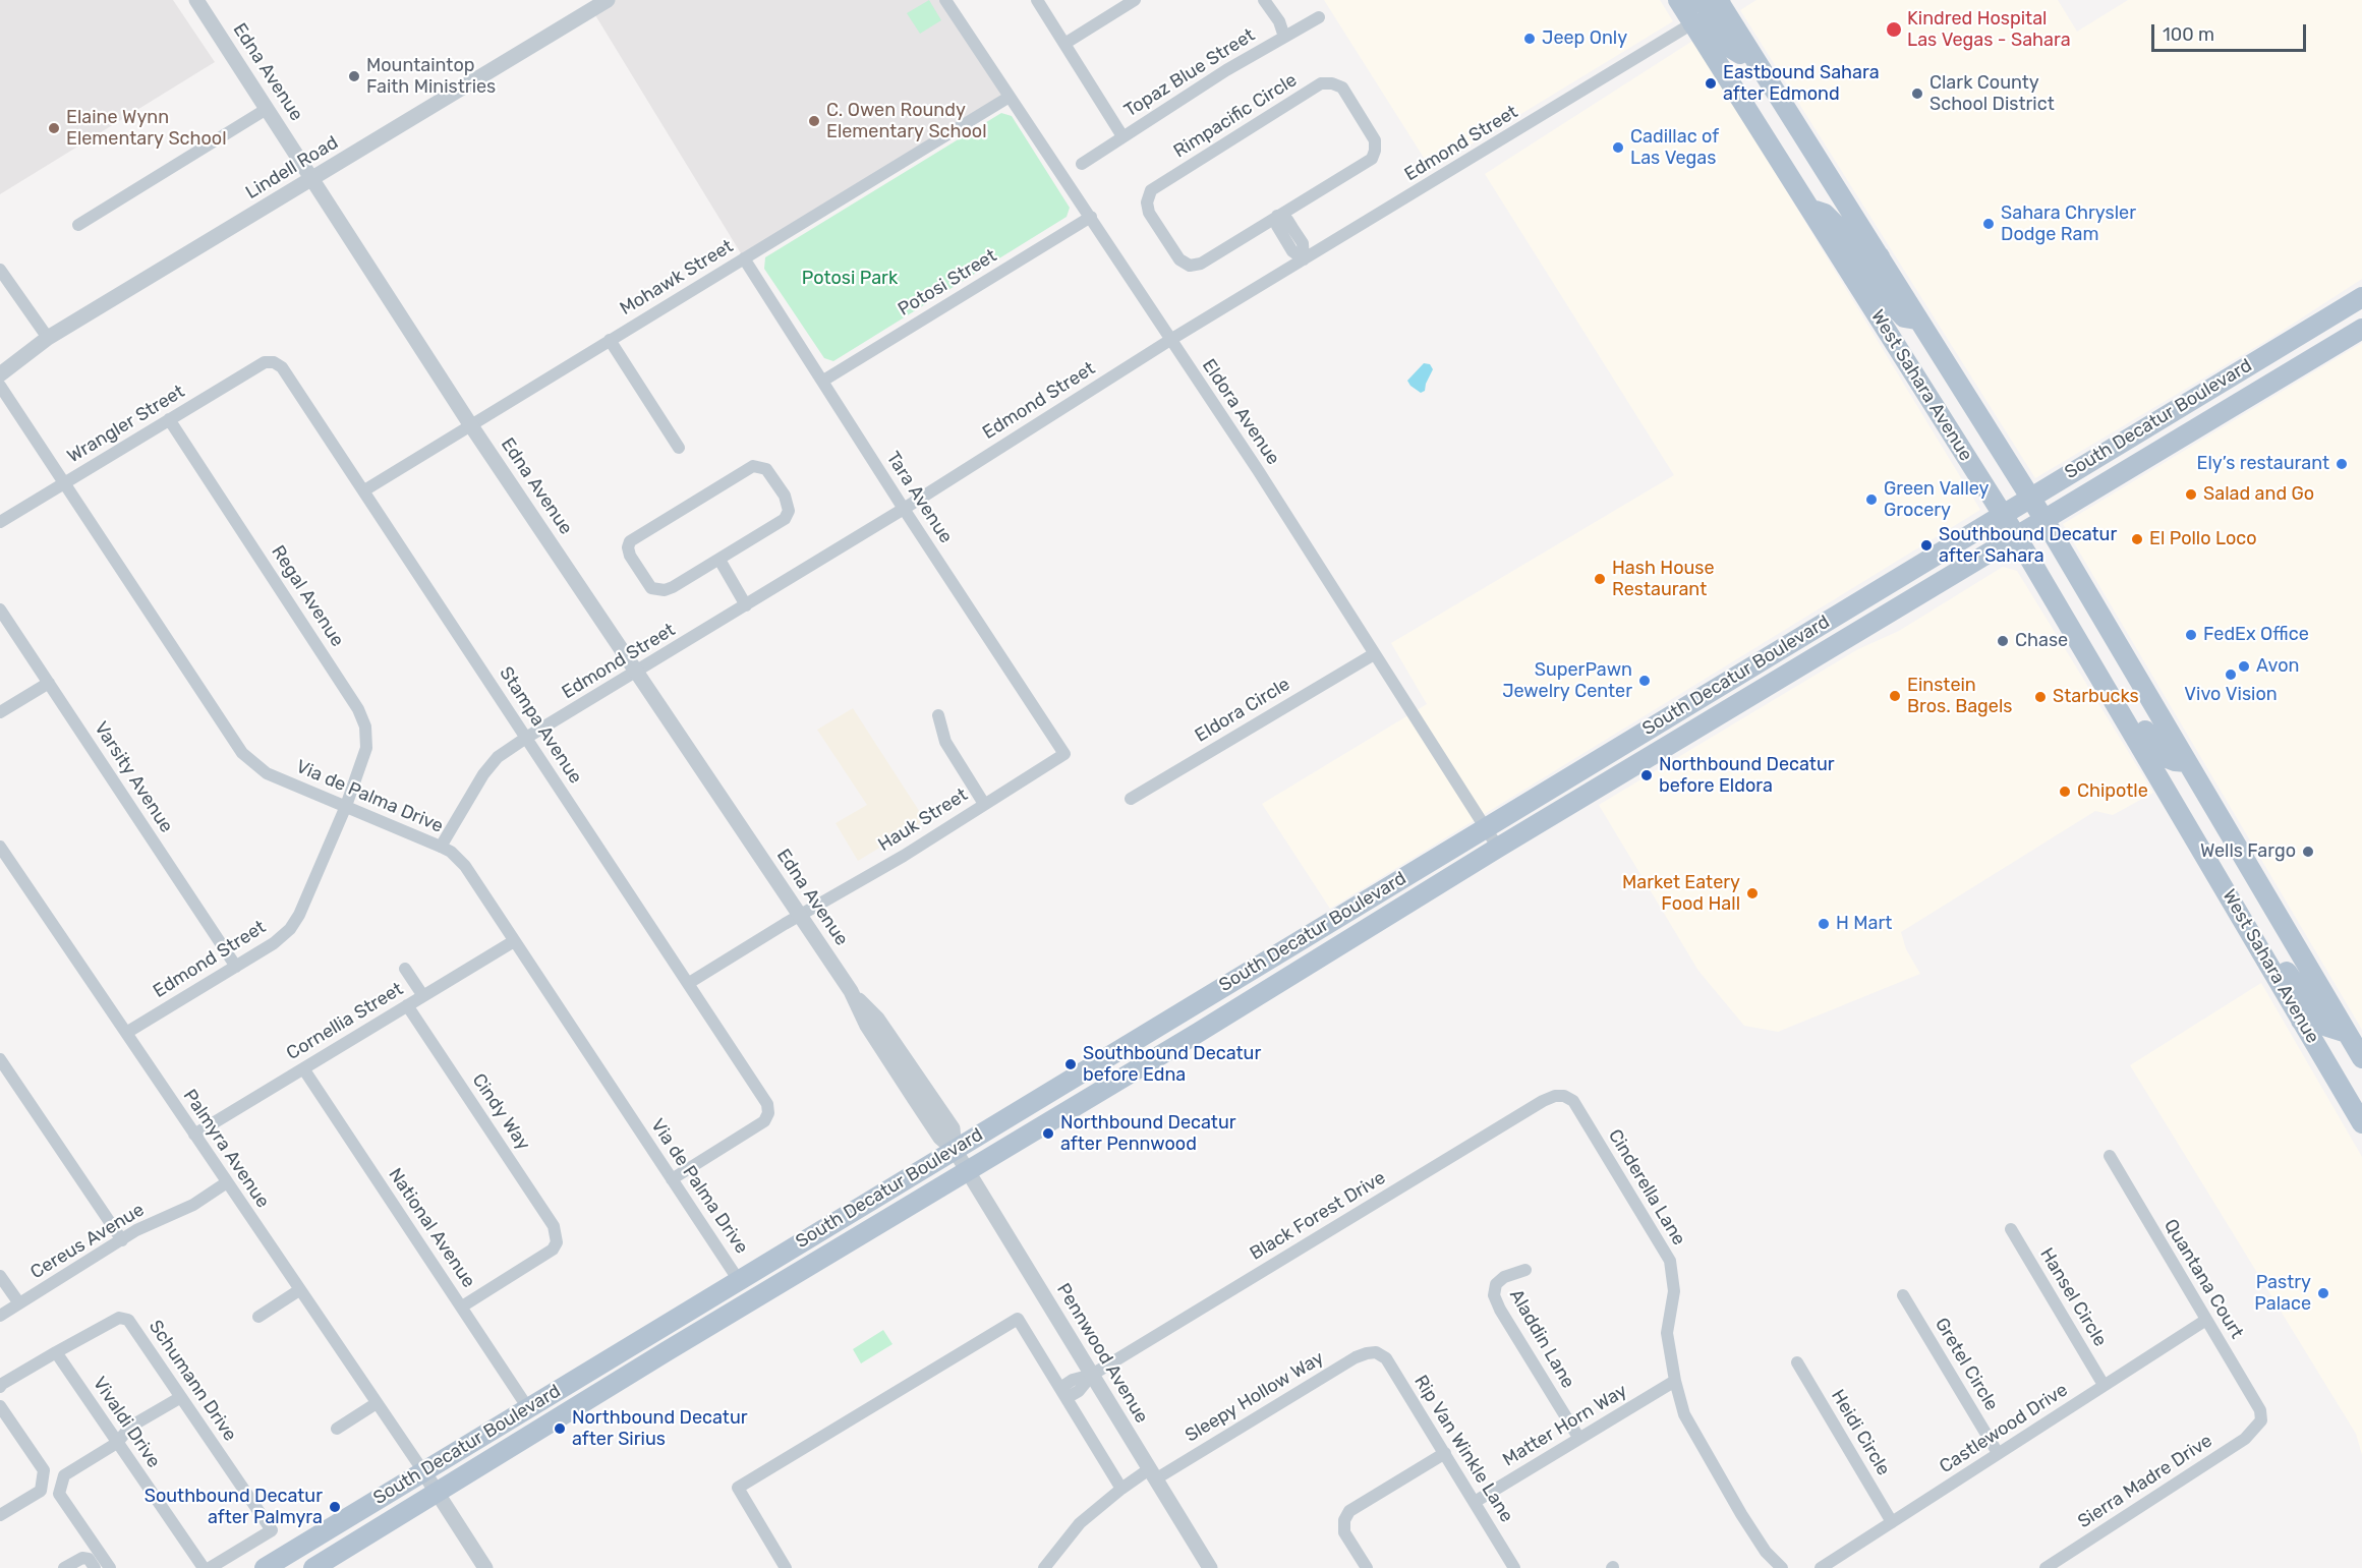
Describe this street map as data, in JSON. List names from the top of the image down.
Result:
{
  "streets": {
    "main road": ["West Sahara Avenue", "South Decatur Boulevard"],
    "street": [
      "Edna Avenue",
      "Topaz Blue Street",
      "Rimpacific Circle",
      "Edmond Street",
      "Lindell Road",
      "Mohawk Street",
      "Potosi Street",
      "Eldora Avenue",
      "Wrangler Street",
      "Tara Avenue",
      "Regal Avenue",
      "Eldora Circle",
      "Stampa Avenue",
      "Varsity Avenue",
      "Via de Palma Drive",
      "Hauk Street",
      "Cornellia Street",
      "Cindy Way",
      "Palmyra Avenue",
      "Cinderella Lane",
      "Black Forest Drive",
      "National Avenue",
      "Cereus Avenue",
      "Quantana Court",
      "Hansel Circle",
      "Aladdin Lane",
      "Pennwood Avenue",
      "Gretel Circle",
      "Schumann Drive",
      "Sleepy Hollow Way",
      "Vivaldi Drive",
      "Matter Horn Way",
      "Castlewood Drive",
      "Heidi Circle",
      "Rip Van Winkle Lane",
      "Sierra Madre Drive"
    ]
  },
  "crossings": [
    ["Edna Avenue", "Edmond Street"],
    ["Edna Avenue", "Lindell Road"],
    ["Edna Avenue", "Mohawk Street"],
    ["Edna Avenue", "South Decatur Boulevard"],
    ["Edna Avenue", "Hauk Street"],
    ["Edna Avenue", "Pennwood Avenue"],
    ["Edmond Street", "West Sahara Avenue"],
    ["Edmond Street", "Eldora Avenue"],
    ["Edmond Street", "Tara Avenue"],
    ["Edmond Street", "Regal Avenue"],
    ["Edmond Street", "Stampa Avenue"],
    ["Edmond Street", "Varsity Avenue"],
    ["Edmond Street", "Via de Palma Drive"],
    ["Edmond Street", "Palmyra Avenue"],
    ["Mohawk Street", "Eldora Avenue"],
    ["Mohawk Street", "Tara Avenue"],
    ["Mohawk Street", "Stampa Avenue"],
    ["Potosi Street", "Eldora Avenue"],
    ["Potosi Street", "Tara Avenue"],
    ["West Sahara Avenue", "South Decatur Boulevard"],
    ["Eldora Avenue", "South Decatur Boulevard"],
    ["Eldora Avenue", "Eldora Circle"],
    ["South Decatur Boulevard", "Via de Palma Drive"],
    ["South Decatur Boulevard", "Palmyra Avenue"],
    ["South Decatur Boulevard", "National Avenue"],
    ["South Decatur Boulevard", "Pennwood Avenue"],
    ["Wrangler Street", "Regal Avenue"],
    ["Wrangler Street", "Stampa Avenue"],
    ["Wrangler Street", "Via de Palma Drive"],
    ["Tara Avenue", "Hauk Street"],
    ["Regal Avenue", "Via de Palma Drive"],
    ["Stampa Avenue", "Via de Palma Drive"],
    ["Stampa Avenue", "Hauk Street"],
    ["Via de Palma Drive", "Cornellia Street"],
    ["Cornellia Street", "Cindy Way"],
    ["Cornellia Street", "Palmyra Avenue"],
    ["Cornellia Street", "National Avenue"],
    ["Cindy Way", "National Avenue"],
    ["Palmyra Avenue", "Cereus Avenue"],
    ["Cinderella Lane", "Black Forest Drive"],
    ["Cinderella Lane", "Matter Horn Way"],
    ["Black Forest Drive", "Pennwood Avenue"],
    ["Quantana Court", "Castlewood Drive"],
    ["Quantana Court", "Sierra Madre Drive"],
    ["Hansel Circle", "Castlewood Drive"],
    ["Aladdin Lane", "Matter Horn Way"],
    ["Pennwood Avenue", "Sleepy Hollow Way"],
    ["Gretel Circle", "Castlewood Drive"],
    ["Schumann Drive", "Vivaldi Drive"],
    ["Sleepy Hollow Way", "Rip Van Winkle Lane"],
    ["Matter Horn Way", "Rip Van Winkle Lane"],
    ["Castlewood Drive", "Heidi Circle"]
  ],
  "parks": ["Potosi Park"],
  "places": [
    "Kindred Hospital Las Vegas - Sahara",
    "Jeep Only",
    "Mountaintop Faith Ministries",
    "Eastbound Sahara after Edmond",
    "Clark County School District",
    "C. Owen Roundy Elementary School",
    "Elaine Wynn Elementary School",
    "Cadillac of Las Vegas",
    "Sahara Chrysler Dodge Ram",
    "Ely’s restaurant",
    "Salad and Go",
    "Green Valley Grocery",
    "El Pollo Loco",
    "Southbound Decatur after Sahara",
    "Hash House Restaurant",
    "FedEx Office",
    "Chase",
    "Avon",
    "Vivo Vision",
    "SuperPawn Jewelry Center",
    "Einstein Bros. Bagels",
    "Starbucks",
    "Northbound Decatur before Eldora",
    "Chipotle",
    "Wells Fargo",
    "Market Eatery Food Hall",
    "H Mart",
    "Southbound Decatur before Edna",
    "Northbound Decatur after Pennwood",
    "Pastry Palace",
    "Northbound Decatur after Sirius",
    "Southbound Decatur after Palmyra"
  ],
  "scale_bar": "100 m"
}
